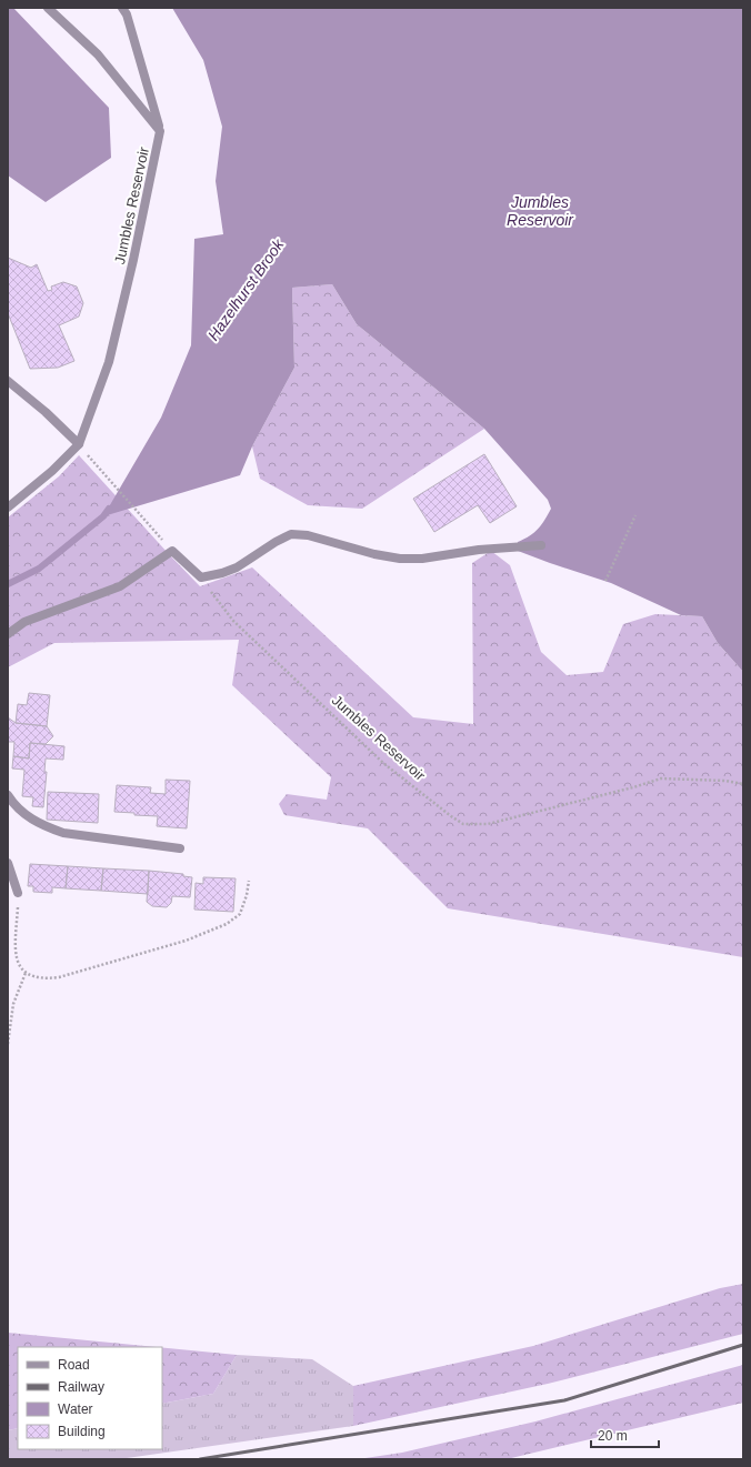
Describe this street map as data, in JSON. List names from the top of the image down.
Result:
{
  "streets": {
    "street": ["Jumbles Reservoir"]
  },
  "water": ["Jumbles Reservoir", "Hazelhurst Brook"],
  "legend": [
    "Road",
    "Railway",
    "Water",
    "Building"
  ],
  "scale_bar": "20 m"
}
